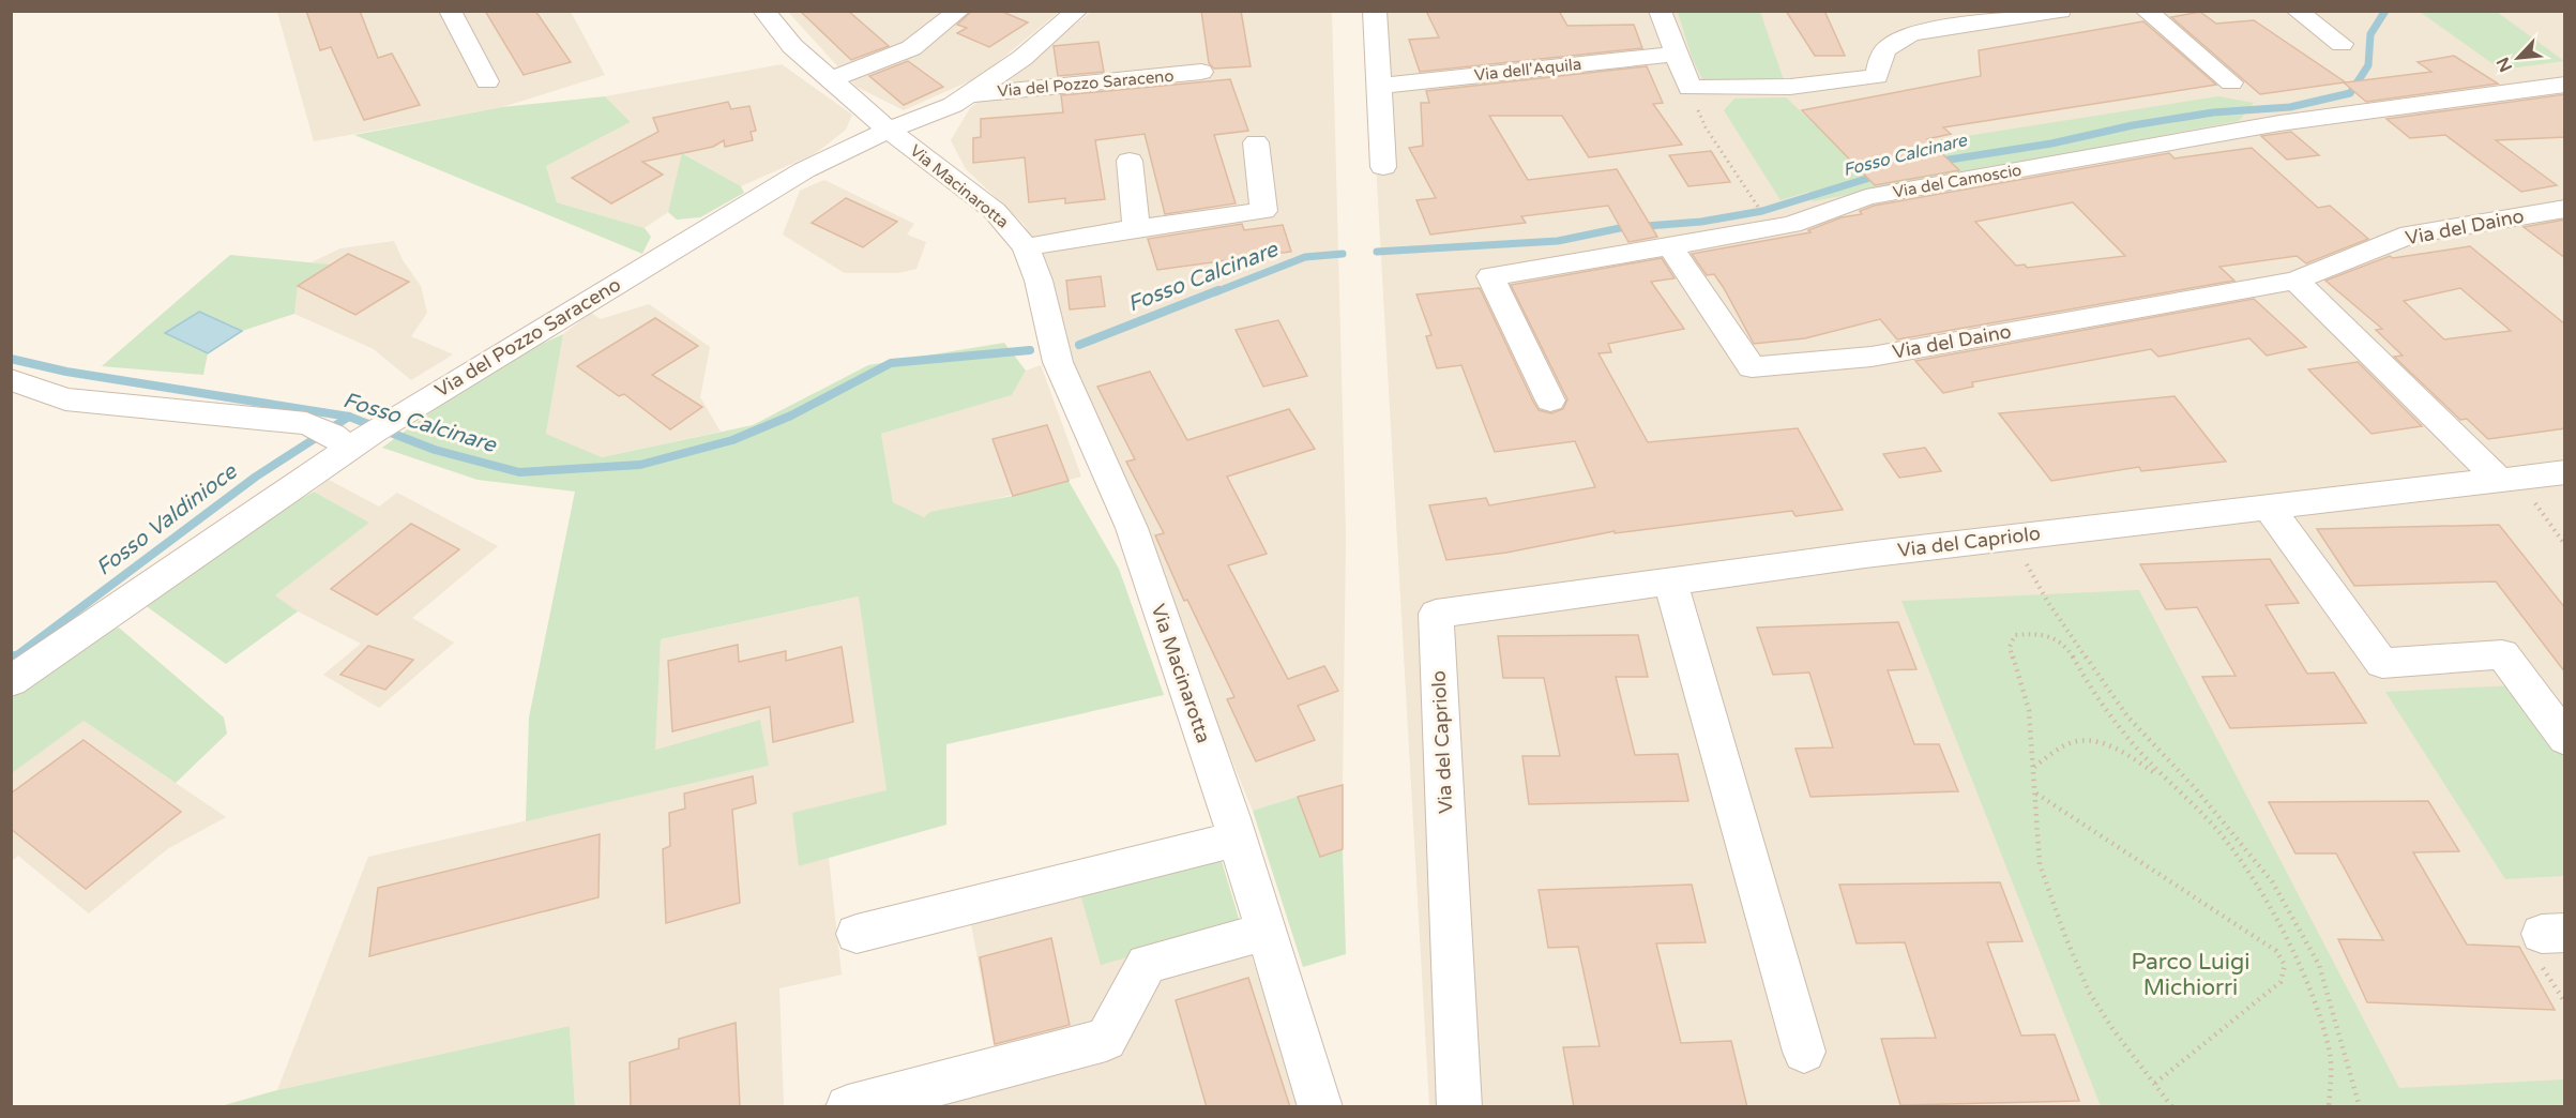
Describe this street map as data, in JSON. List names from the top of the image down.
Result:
{
  "streets": {
    "street": [
      "Via dell'Aquila",
      "Via del Pozzo Saraceno",
      "Via del Camoscio",
      "Via Macinarotta",
      "Via del Daino",
      "Via del Capriolo"
    ]
  },
  "crossings": [
    ["Via del Pozzo Saraceno", "Via Macinarotta"],
    ["Via del Camoscio", "Via del Daino"]
  ],
  "water": ["Fosso Calcinare", "Fosso Valdinioce"],
  "parks": ["Parco Luigi Michiorri"],
  "north": "bottom left"
}
